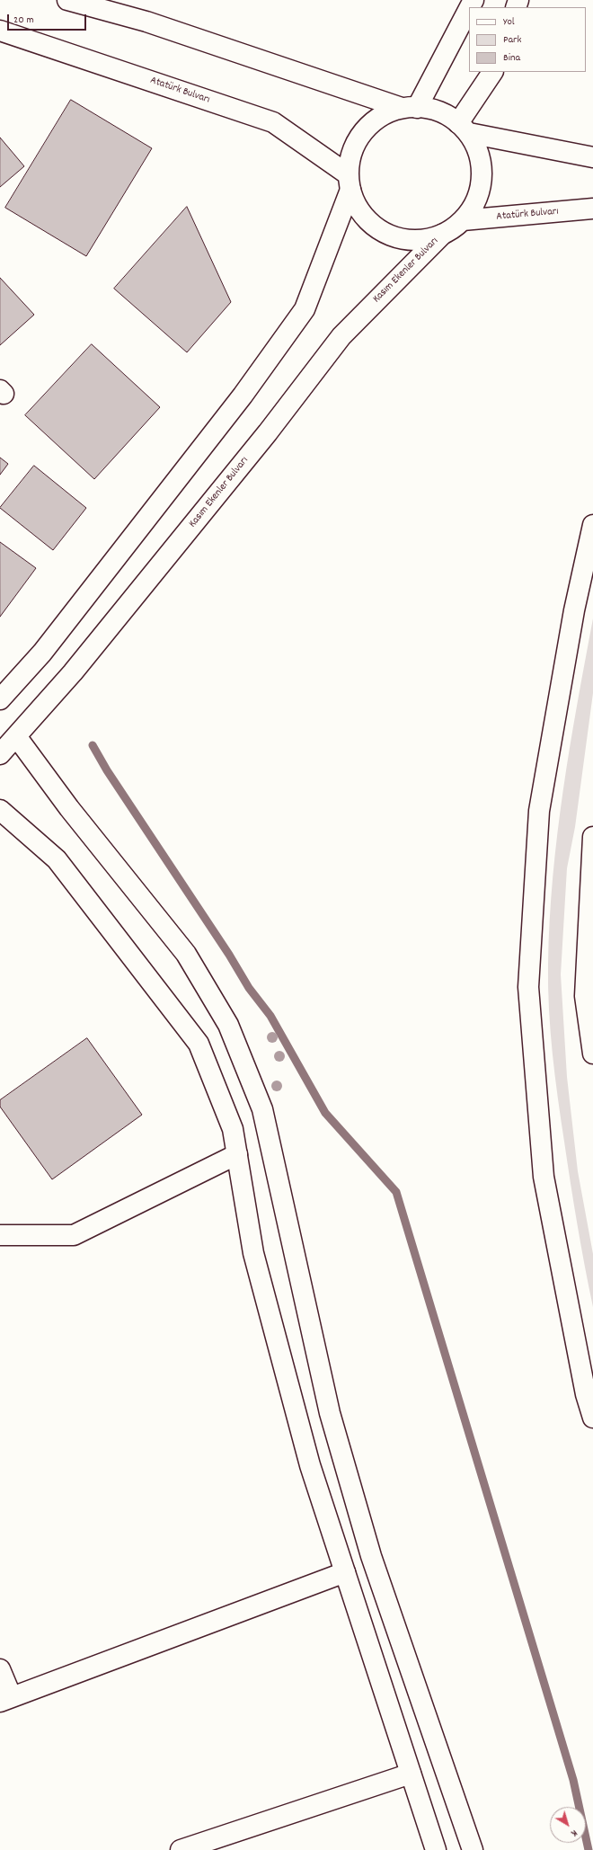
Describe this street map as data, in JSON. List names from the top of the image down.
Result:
{
  "streets": {
    "main road": ["Atatürk Bulvarı", "Kasım Ekenler Bulvarı"]
  },
  "crossings": [
    ["Atatürk Bulvarı", "Kasım Ekenler Bulvarı"]
  ],
  "legend": ["Yol", "Park", "Bina"],
  "scale_bar": "20 m",
  "north": "bottom right"
}
